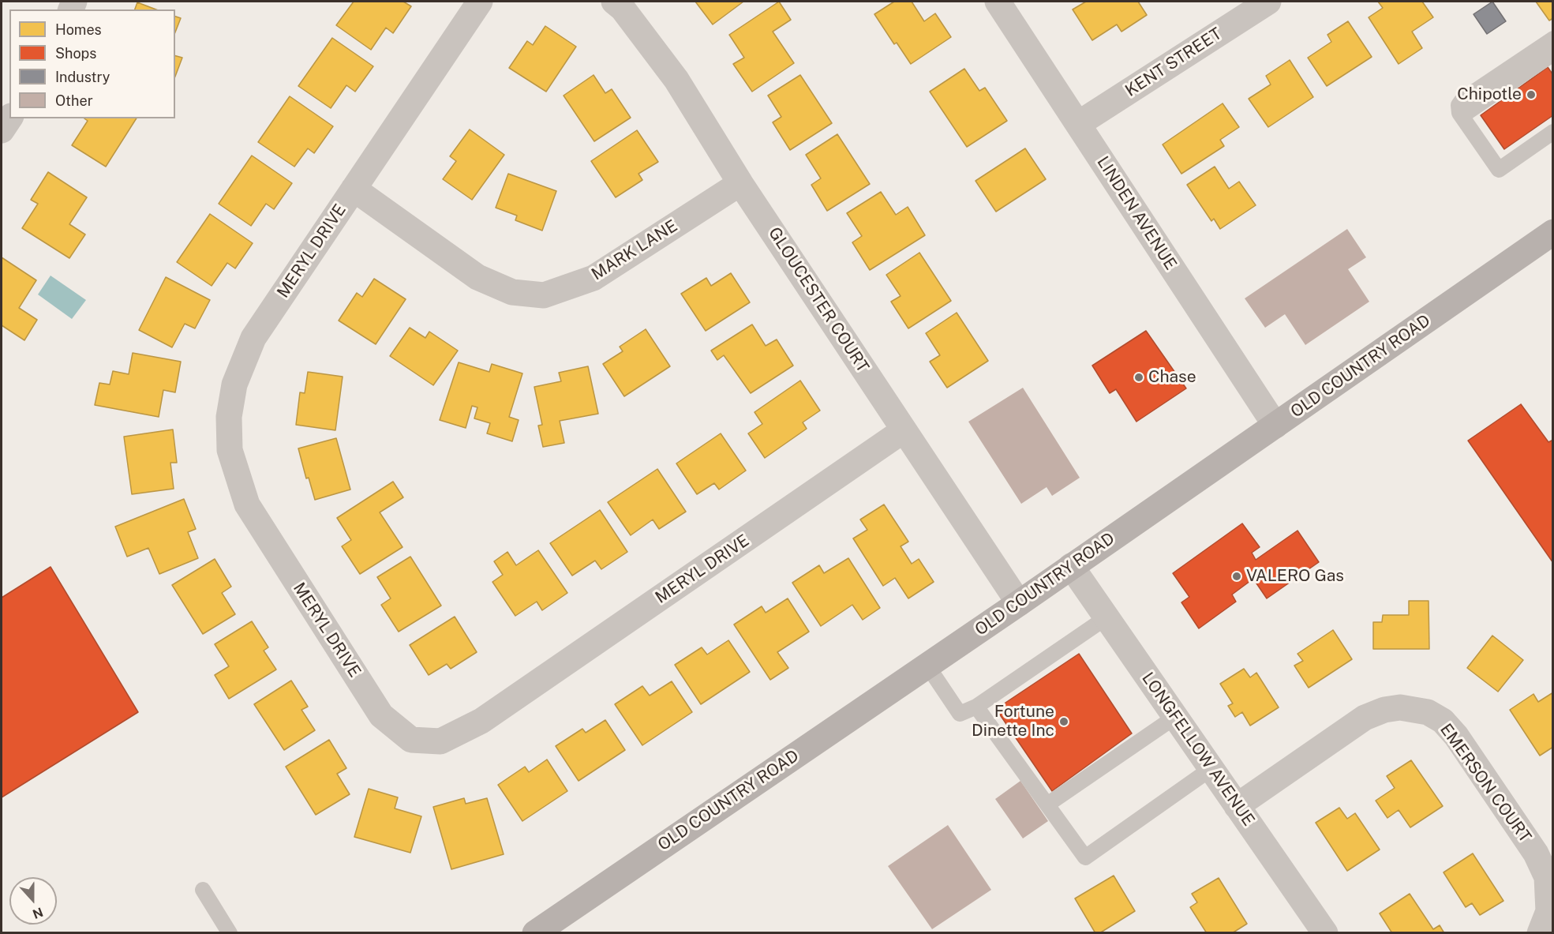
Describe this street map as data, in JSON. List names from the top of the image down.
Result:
{
  "streets": {
    "main road": ["OLD COUNTRY ROAD"],
    "street": [
      "KENT STREET",
      "LINDEN AVENUE",
      "MARK LANE",
      "MERYL DRIVE",
      "GLOUCESTER COURT",
      "LONGFELLOW AVENUE",
      "EMERSON COURT"
    ]
  },
  "crossings": [
    ["KENT STREET", "LINDEN AVENUE"],
    ["LINDEN AVENUE", "OLD COUNTRY ROAD"],
    ["MARK LANE", "MERYL DRIVE"],
    ["MARK LANE", "GLOUCESTER COURT"],
    ["MERYL DRIVE", "GLOUCESTER COURT"],
    ["GLOUCESTER COURT", "OLD COUNTRY ROAD"],
    ["OLD COUNTRY ROAD", "LONGFELLOW AVENUE"],
    ["LONGFELLOW AVENUE", "EMERSON COURT"]
  ],
  "places": [
    "Chipotle",
    "Chase",
    "VALERO Gas",
    "Fortune Dinette Inc"
  ],
  "legend": [
    "Homes",
    "Shops",
    "Industry",
    "Other"
  ],
  "north": "bottom"
}
